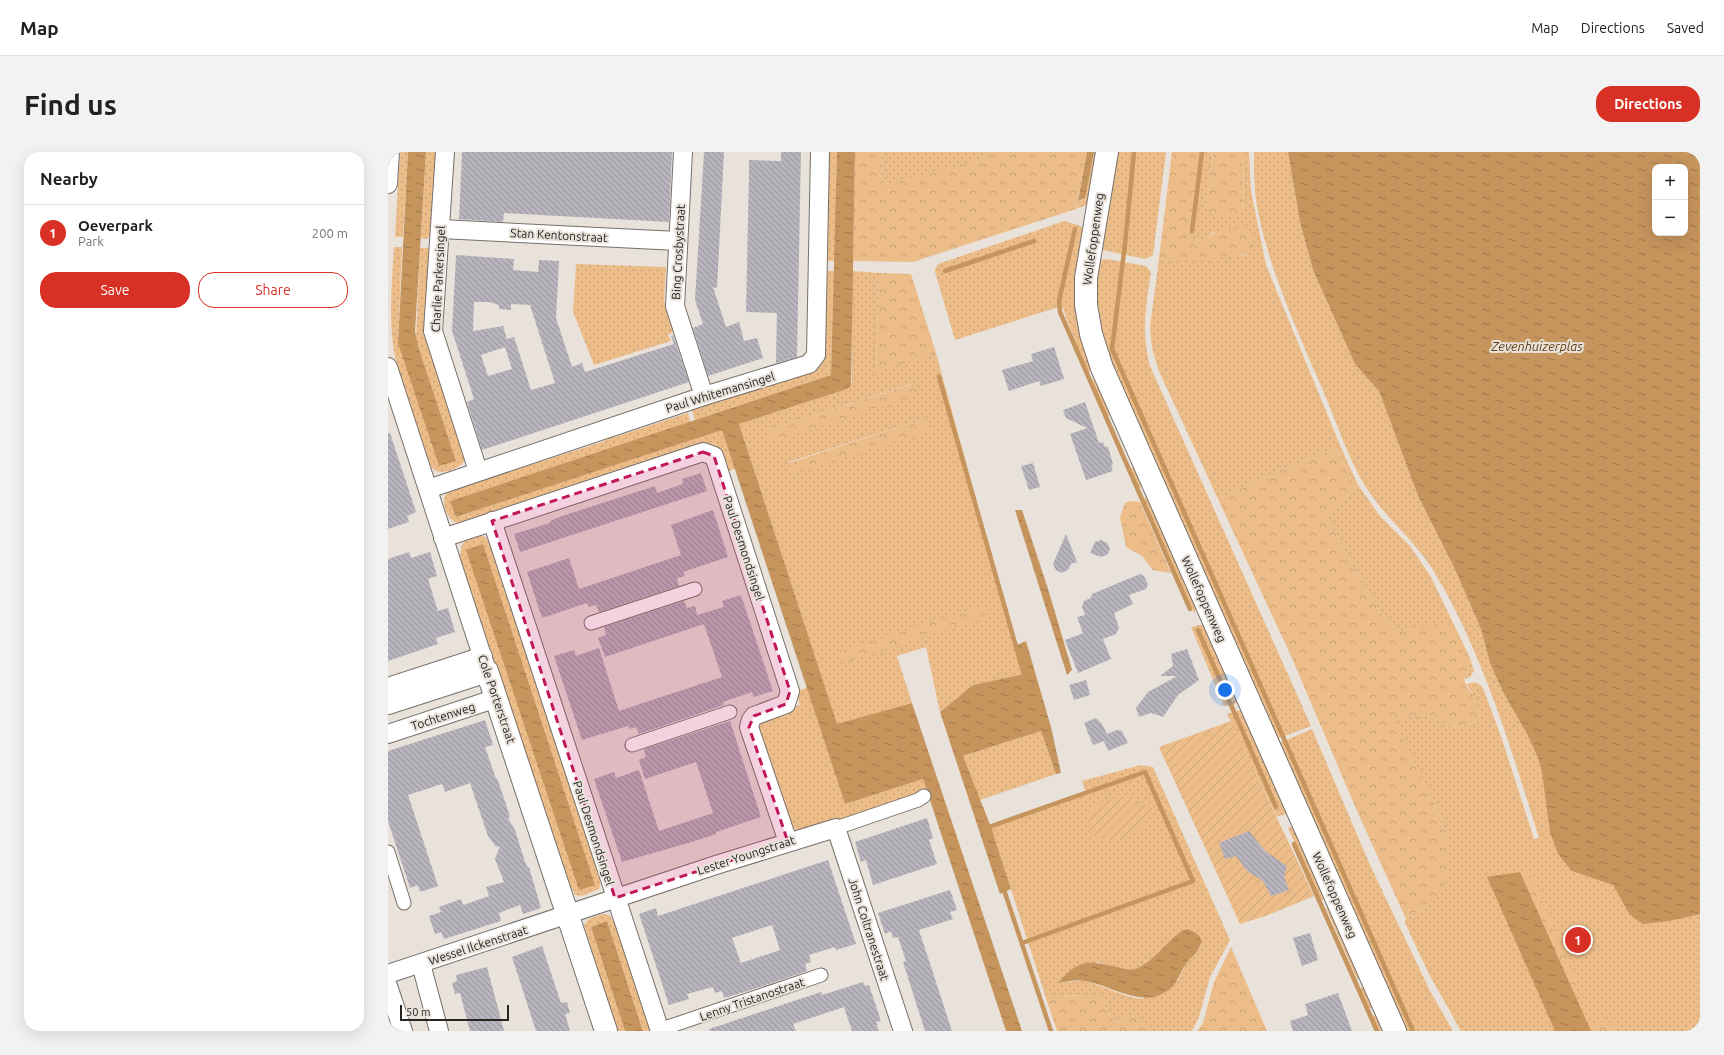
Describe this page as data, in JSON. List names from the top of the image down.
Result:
{
  "streets": {
    "street": [
      "Stan Kentonstraat",
      "Wollefoppenweg",
      "Bing Crosbystraat",
      "Charlie Parkersingel",
      "Paul Whitemansingel",
      "Paul Desmondsingel",
      "Cole Porterstraat",
      "Tochtenweg",
      "Lester Youngstraat",
      "John Coltranestraat",
      "Wessel Ilckenstraat",
      "Lenny Tristanostraat"
    ]
  },
  "crossings": [
    ["Stan Kentonstraat", "Bing Crosbystraat"],
    ["Stan Kentonstraat", "Charlie Parkersingel"],
    ["Bing Crosbystraat", "Paul Whitemansingel"],
    ["Charlie Parkersingel", "Paul Whitemansingel"],
    ["Paul Whitemansingel", "Cole Porterstraat"],
    ["Paul Desmondsingel", "Cole Porterstraat"],
    ["Paul Desmondsingel", "Lester Youngstraat"],
    ["Paul Desmondsingel", "Lenny Tristanostraat"],
    ["Cole Porterstraat", "Tochtenweg"],
    ["Cole Porterstraat", "Lester Youngstraat"],
    ["Cole Porterstraat", "Wessel Ilckenstraat"],
    ["Lester Youngstraat", "John Coltranestraat"],
    ["Lester Youngstraat", "Wessel Ilckenstraat"]
  ],
  "water": ["Zevenhuizerplas"],
  "scale_bar": "50 m",
  "page": {
    "header": "Map",
    "nav": ["Map", "Directions", "Saved"],
    "buttons": [
      "Directions",
      ["Save", "Share"]
    ],
    "title": "Find us",
    "heading": "Nearby",
    "map_buttons": ["+", "−"],
    "list": [
      {
        "mark": "1",
        "name": "Oeverpark",
        "note": "Park",
        "value": "200 m"
      }
    ],
    "pins": "1",
    "scale": "50 m"
  }
}
